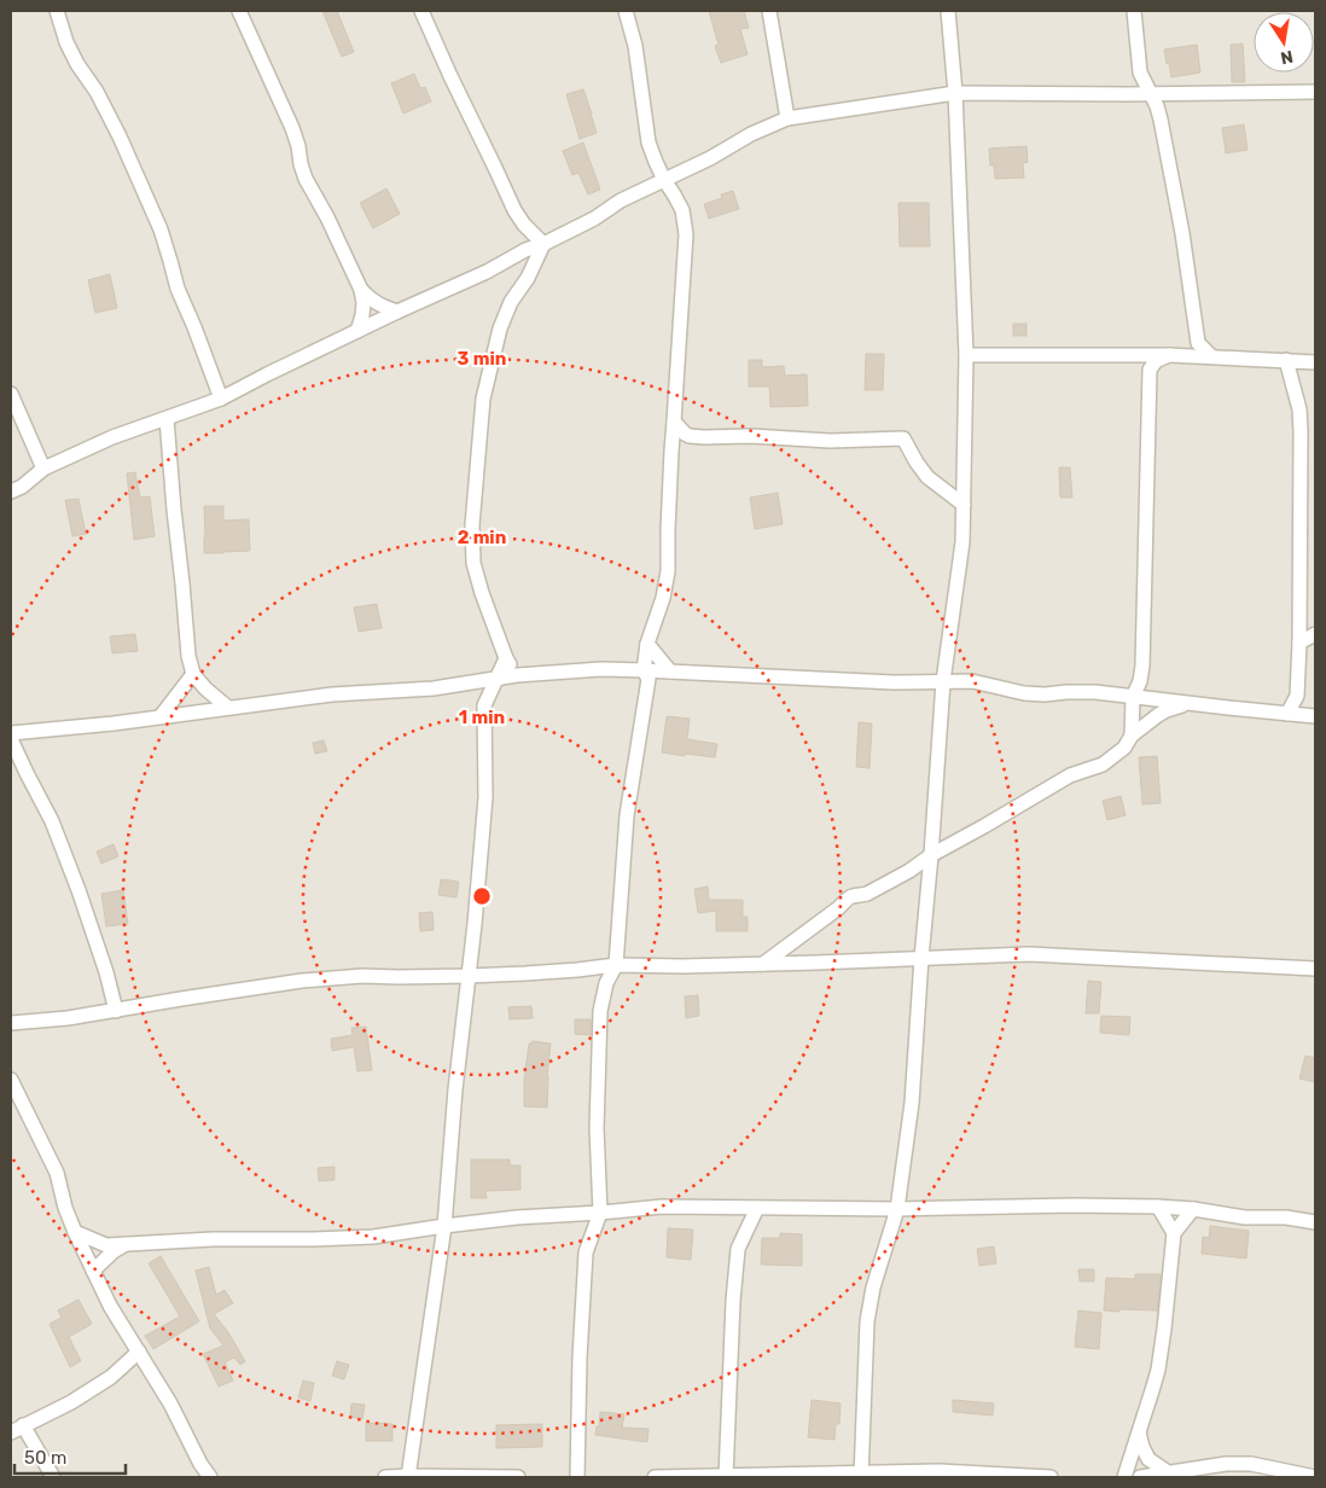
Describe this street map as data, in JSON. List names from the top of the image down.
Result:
{
  "scale_bar": "50 m",
  "north": "bottom",
  "rings": ["3 min", "2 min", "1 min"]
}
